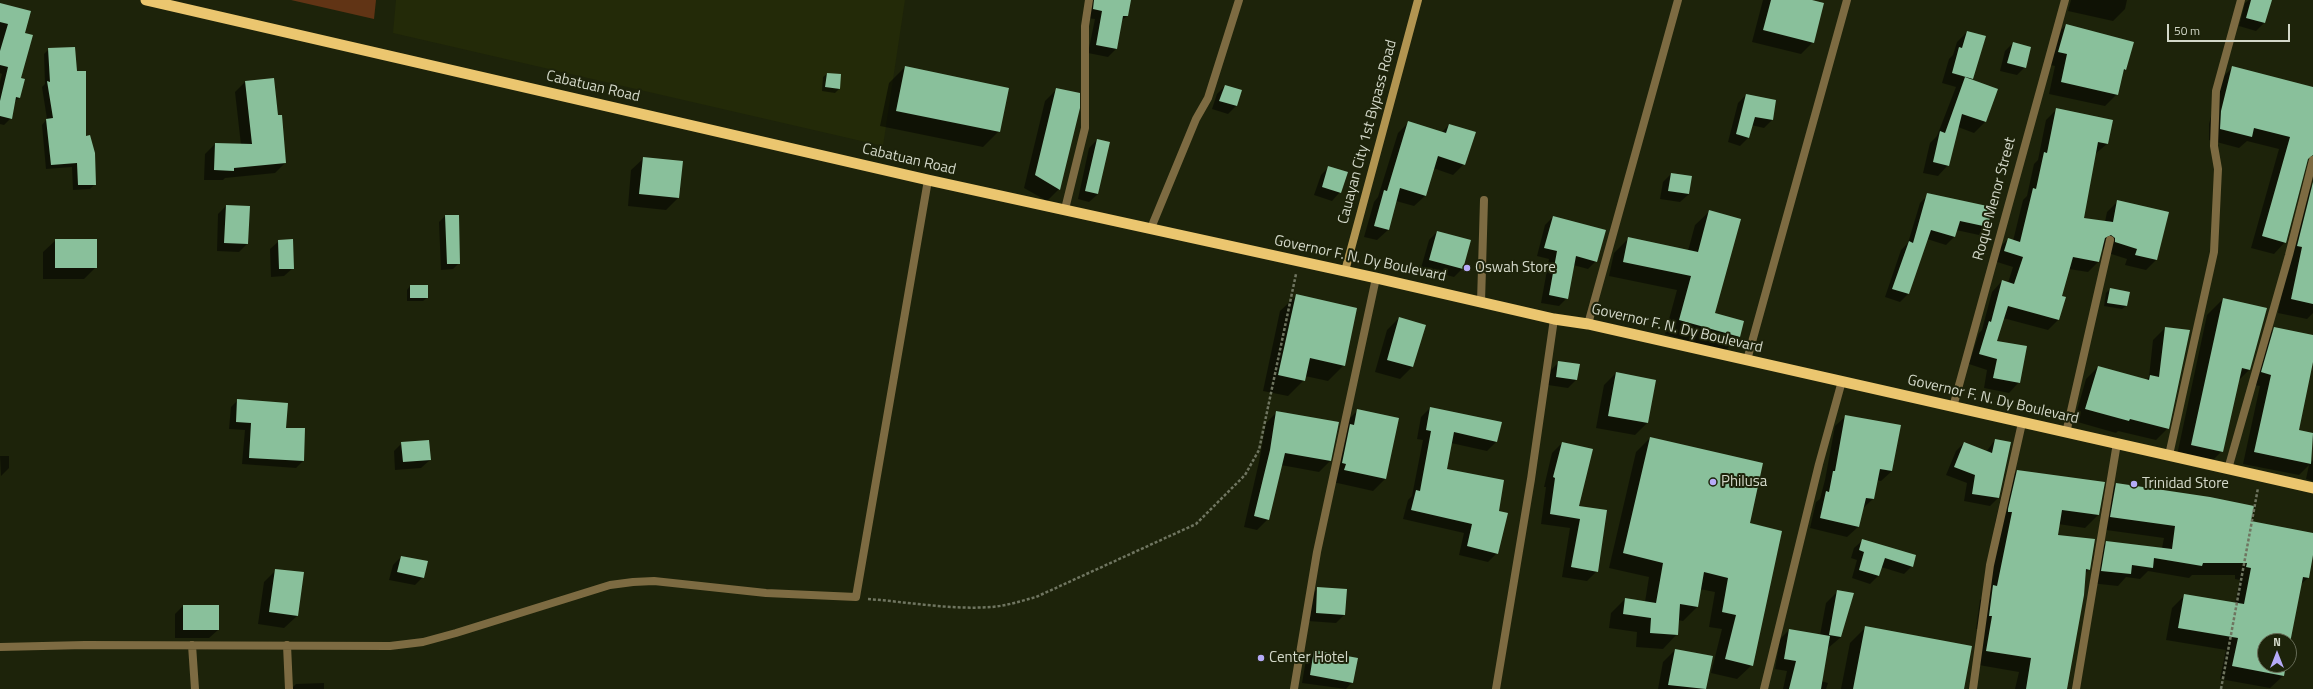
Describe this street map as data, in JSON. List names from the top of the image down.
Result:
{
  "streets": {
    "highway": ["Cabatuan Road", "Governor F. N. Dy Boulevard"],
    "main road": ["Cauayan City 1st Bypass Road"],
    "street": ["Roque Menor Street"]
  },
  "crossings": [
    ["Cabatuan Road", "Governor F. N. Dy Boulevard"],
    ["Cauayan City 1st Bypass Road", "Governor F. N. Dy Boulevard"],
    ["Roque Menor Street", "Governor F. N. Dy Boulevard"]
  ],
  "places": [
    "Oswah Store",
    "Philusa",
    "Trinidad Store",
    "Center Hotel"
  ],
  "scale_bar": "50 m",
  "north": "top"
}
